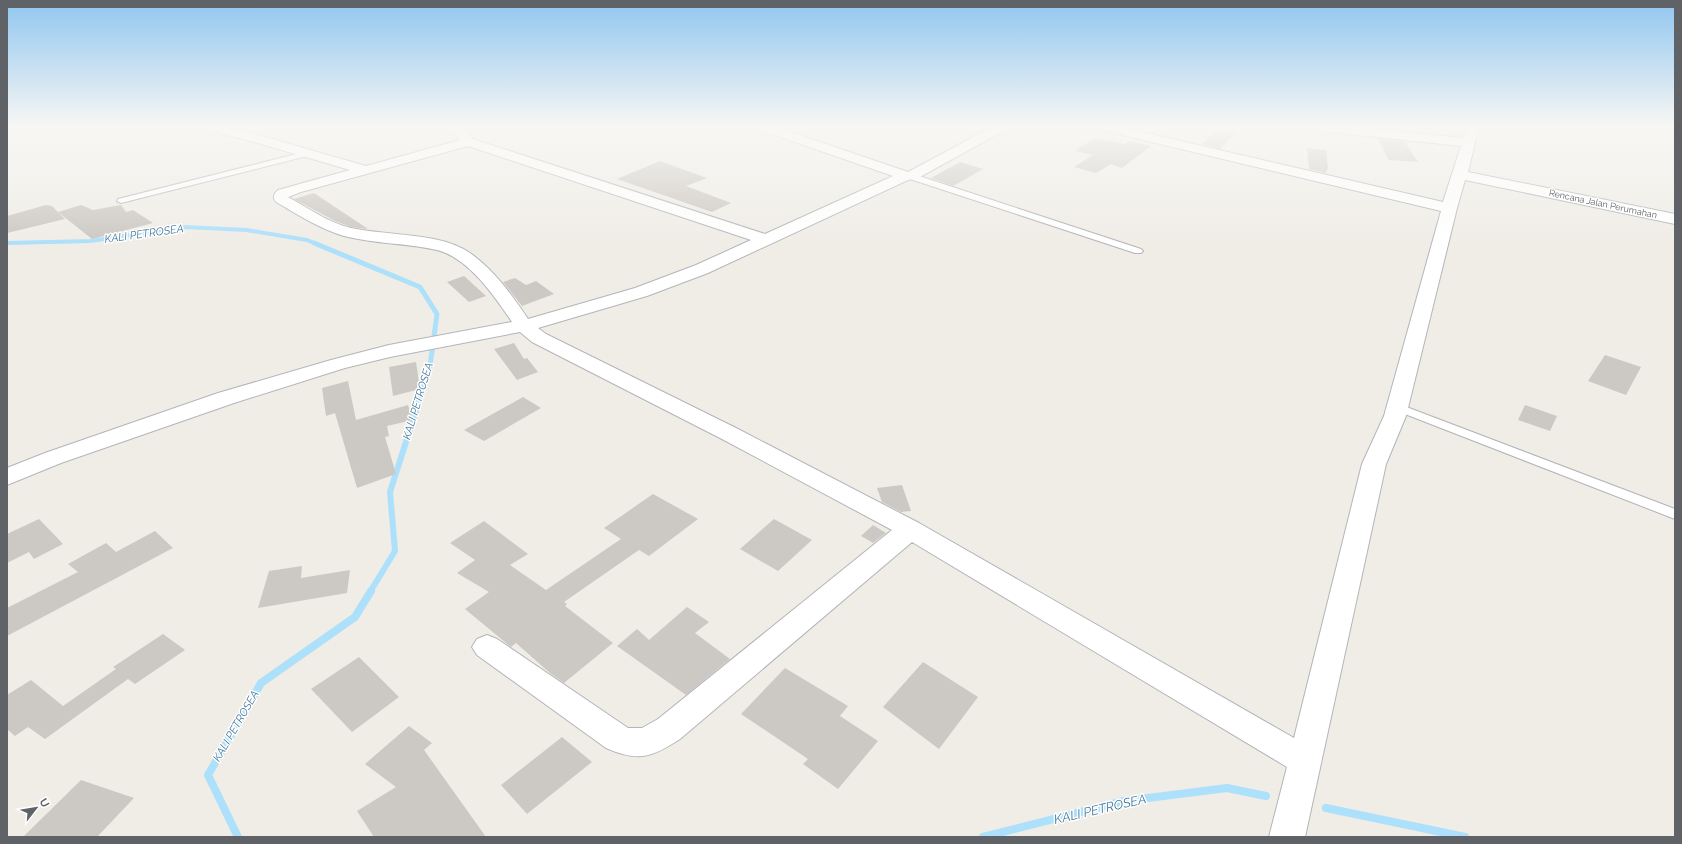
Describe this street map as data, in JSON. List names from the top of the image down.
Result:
{
  "streets": {
    "street": ["Rencana Jalan Perumahan"]
  },
  "water": ["KALI PETROSEA"],
  "north": "top right"
}
